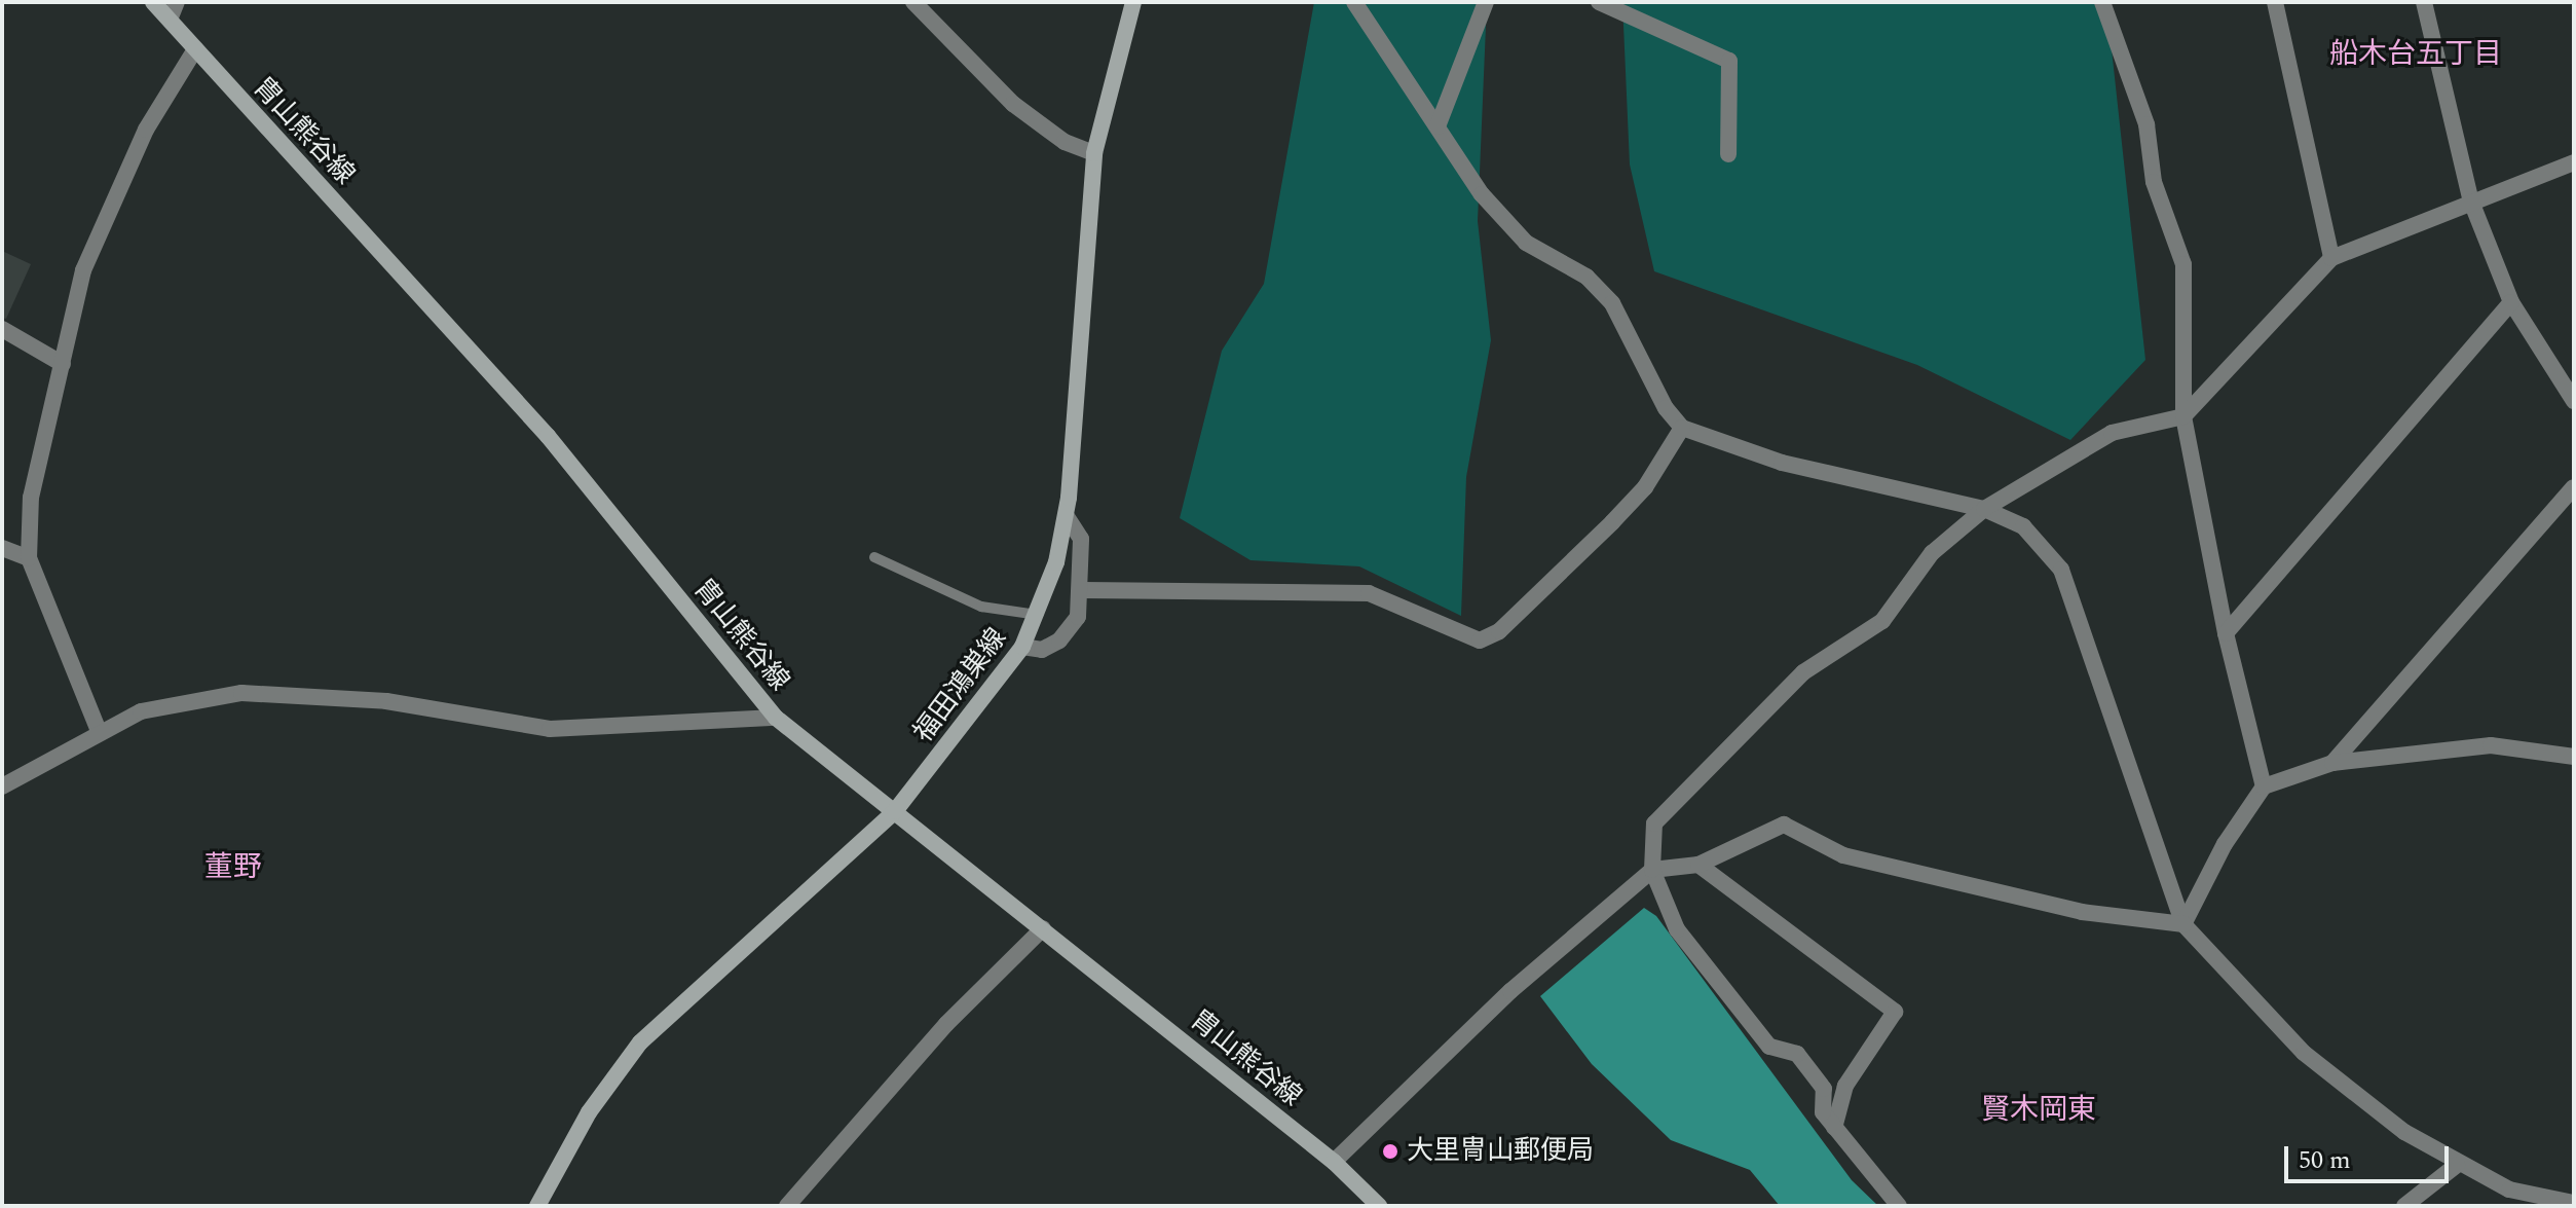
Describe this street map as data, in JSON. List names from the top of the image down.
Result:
{
  "streets": {
    "main road": ["胄山熊谷線", "福田鴻巣線"]
  },
  "crossings": [
    ["胄山熊谷線", "福田鴻巣線"]
  ],
  "districts": ["船木台五丁目", "董野", "賢木岡東"],
  "places": ["大里冑山郵便局"],
  "scale_bar": "50 m"
}
